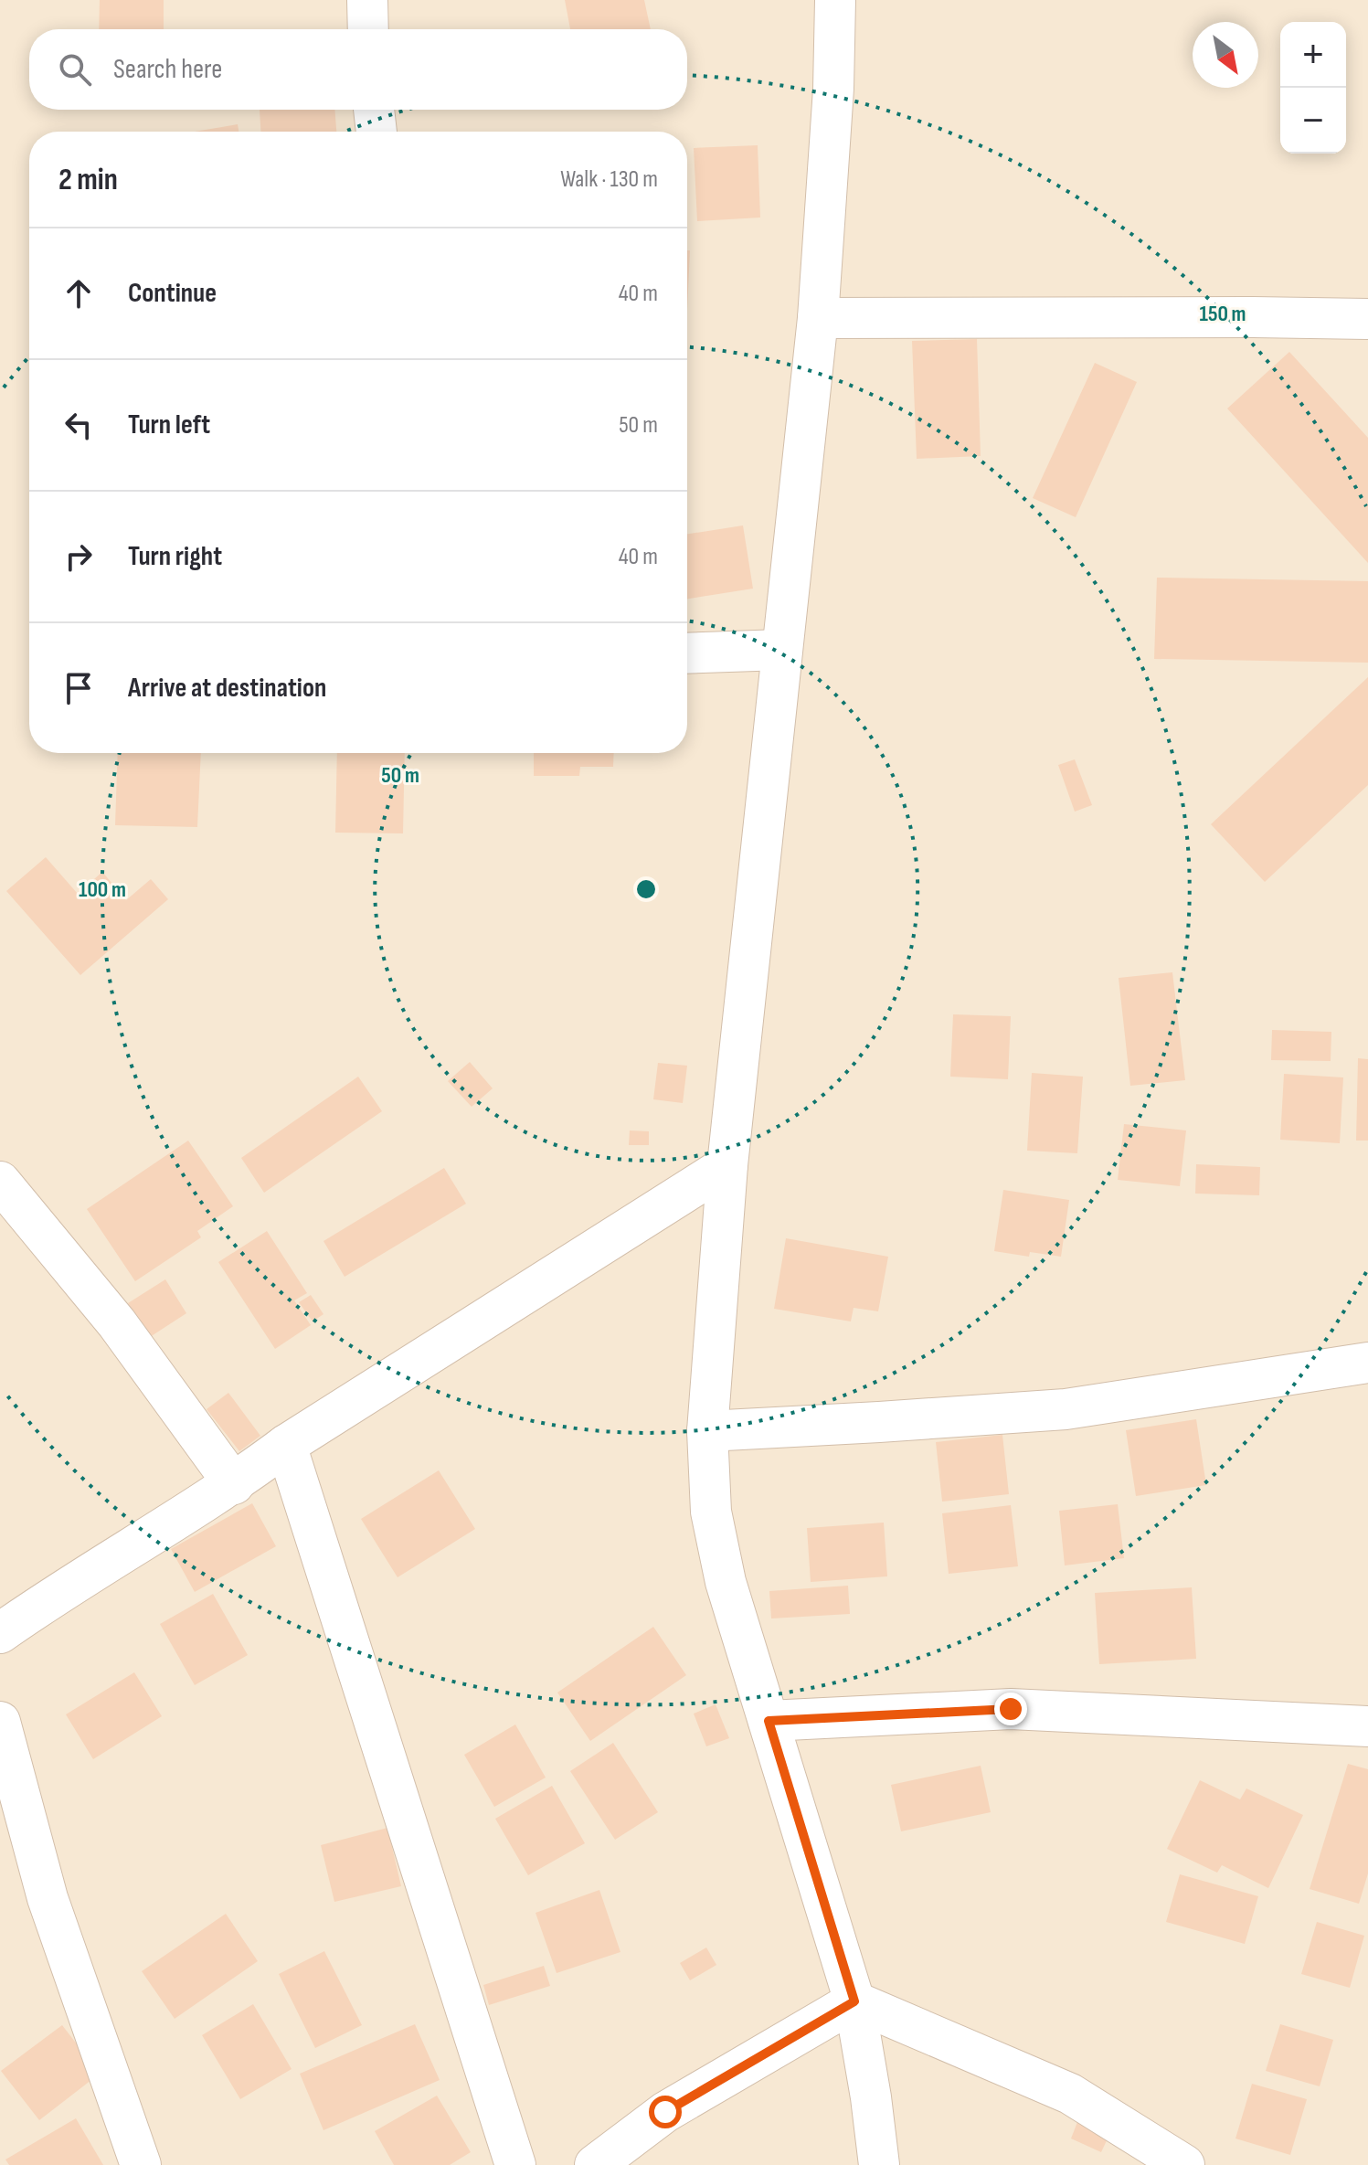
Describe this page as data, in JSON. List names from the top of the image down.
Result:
{
  "north": "bottom right",
  "page": {
    "map_buttons": ["+", "−"],
    "search": "Search here",
    "heading": ["2 min", "Walk · 130 m"],
    "list": [
      ["Continue", "40 m"],
      ["Turn left", "50 m"],
      ["Turn right", "40 m"],
      "Arrive at destination"
    ]
  },
  "rings": ["150 m", "50 m", "100 m"]
}
